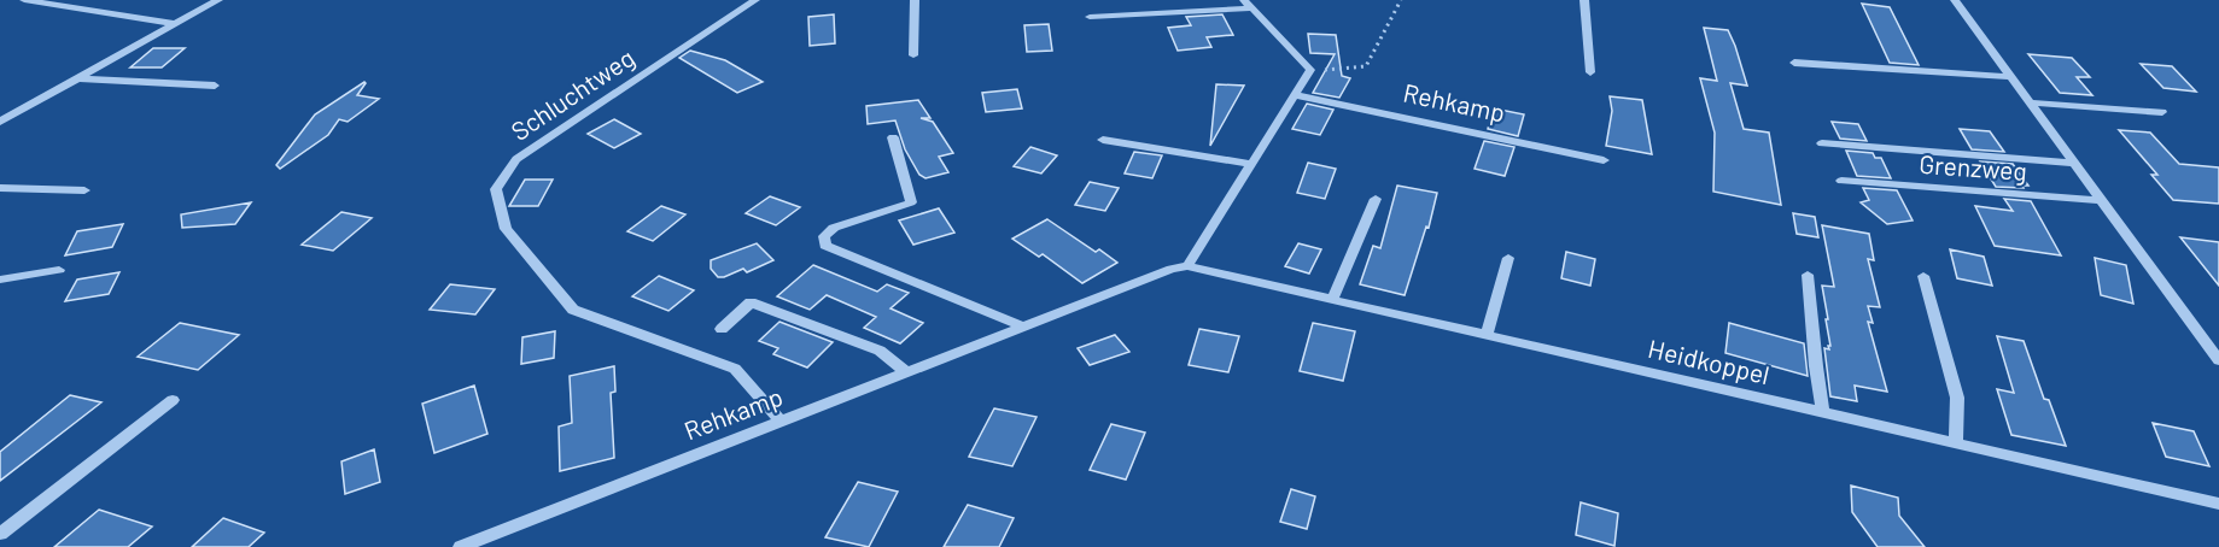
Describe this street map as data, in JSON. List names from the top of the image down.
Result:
{
  "streets": {
    "street": [
      "Schluchtweg",
      "Rehkamp",
      "Grenzweg",
      "Heidkoppel"
    ]
  },
  "crossings": [
    ["Schluchtweg", "Rehkamp"],
    ["Rehkamp", "Heidkoppel"]
  ]
}
